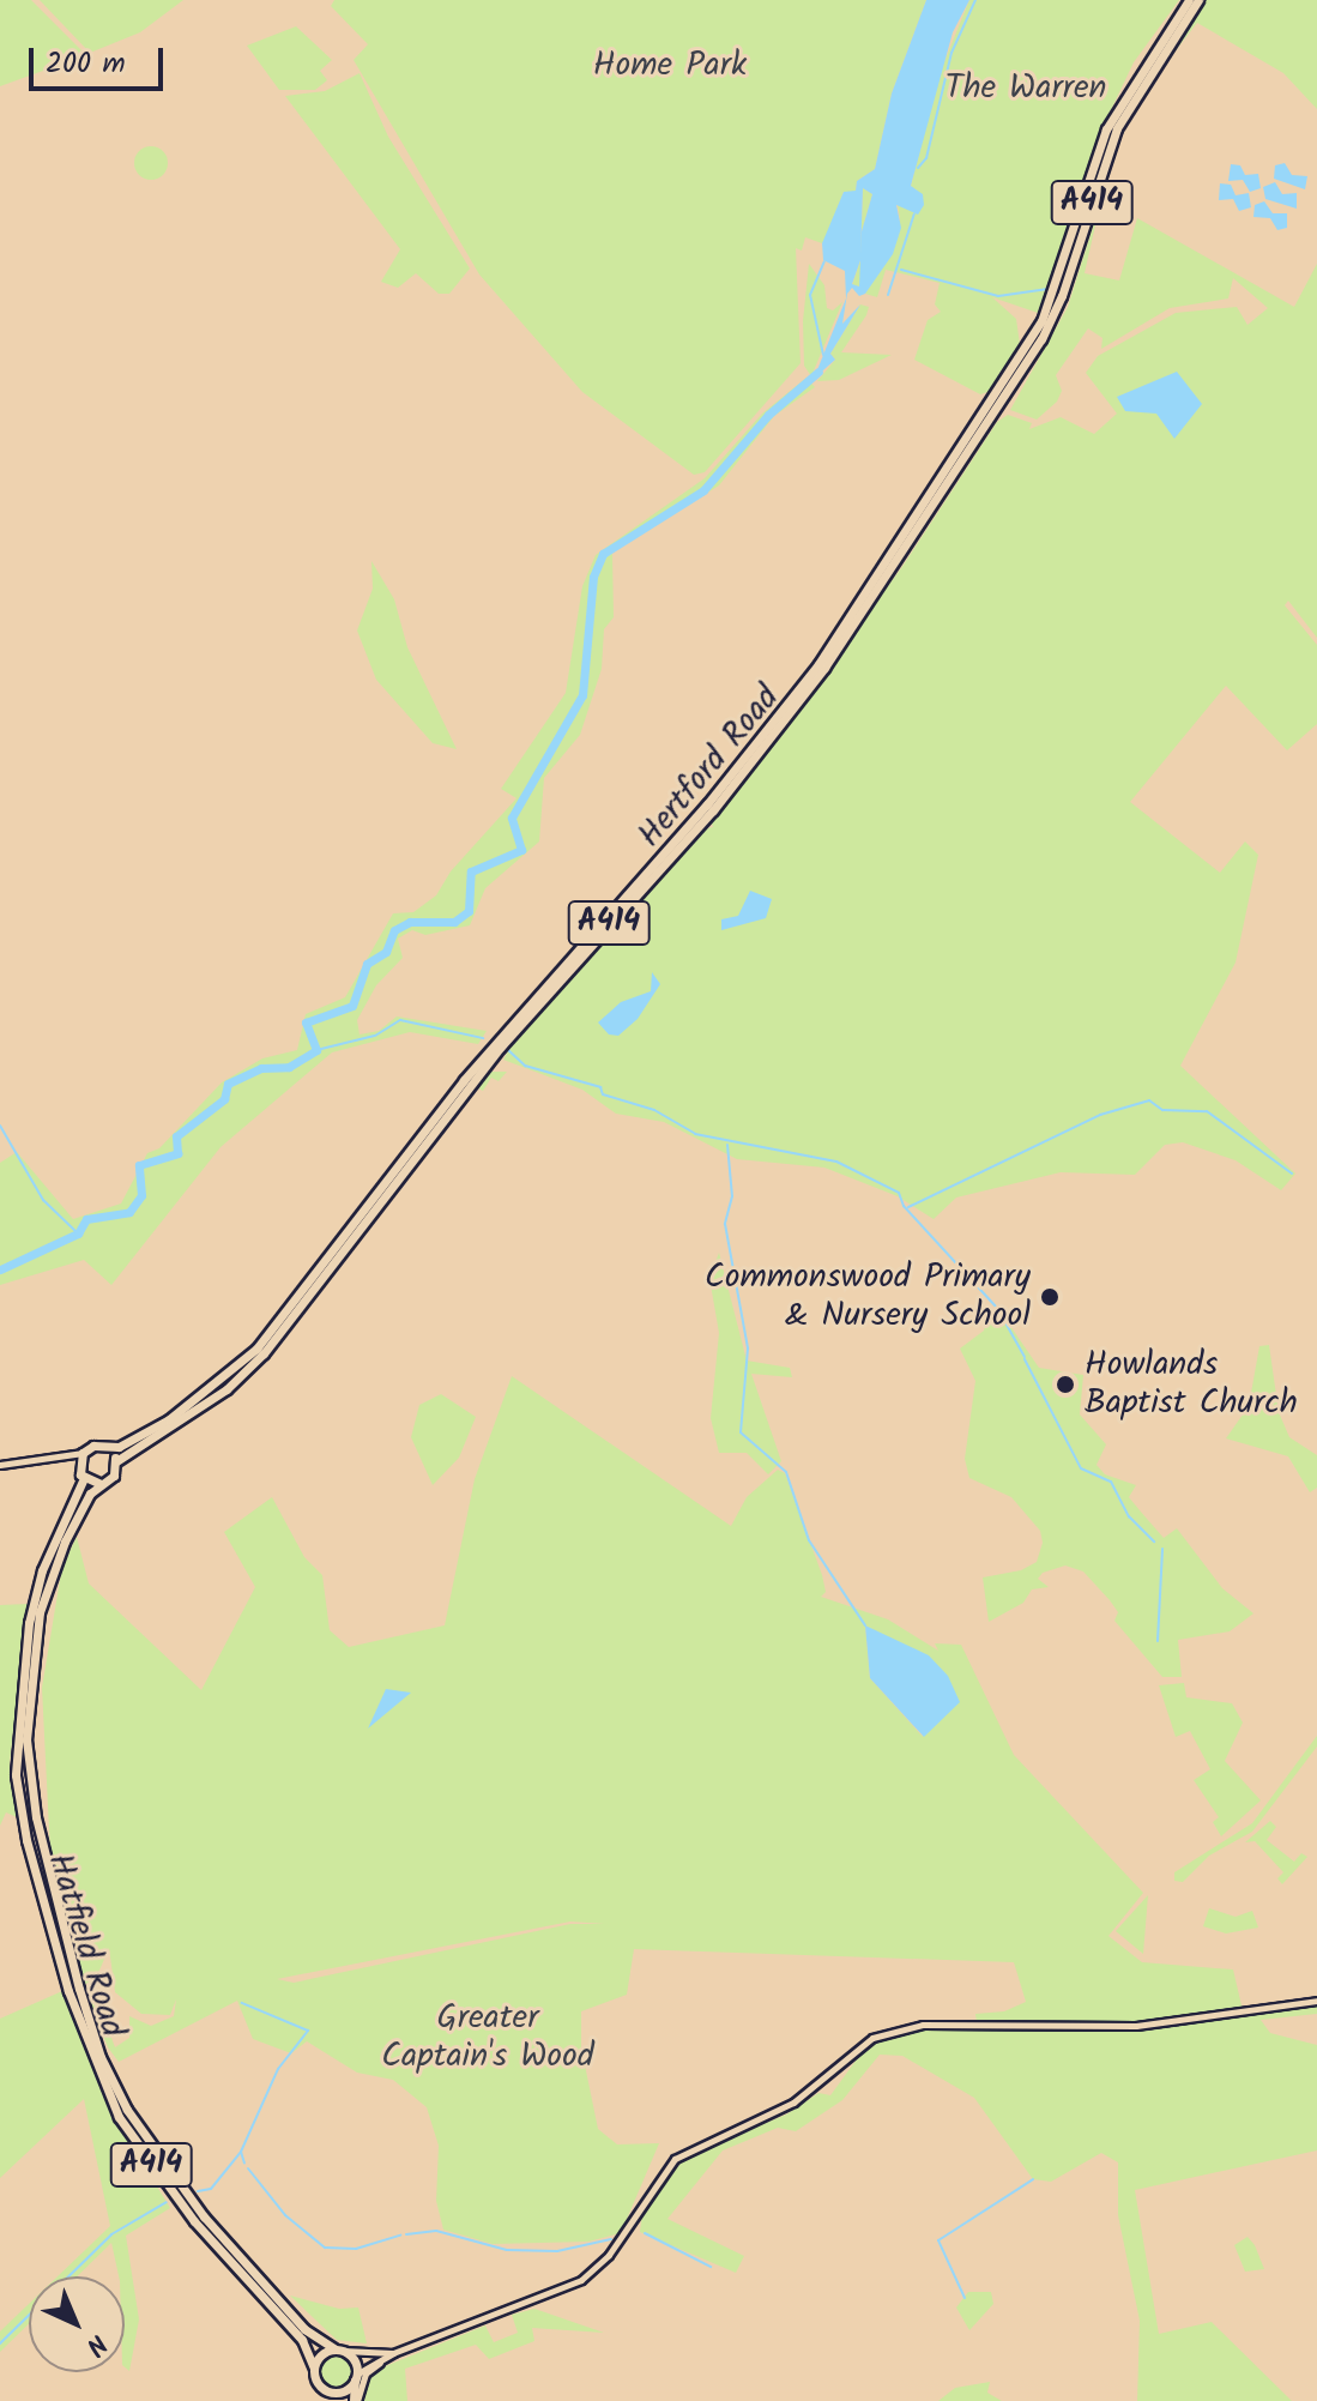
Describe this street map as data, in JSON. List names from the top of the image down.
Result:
{
  "streets": {
    "highway": ["A414", "Hertford Road", "Hatfield Road"]
  },
  "crossings": [
    ["Hertford Road", "Hatfield Road"]
  ],
  "parks": ["Home Park", "The Warren", "Greater Captain's Wood"],
  "places": ["Commonswood Primary & Nursery School", "Howlands Baptist Church"],
  "scale_bar": "200 m",
  "north": "bottom right"
}
